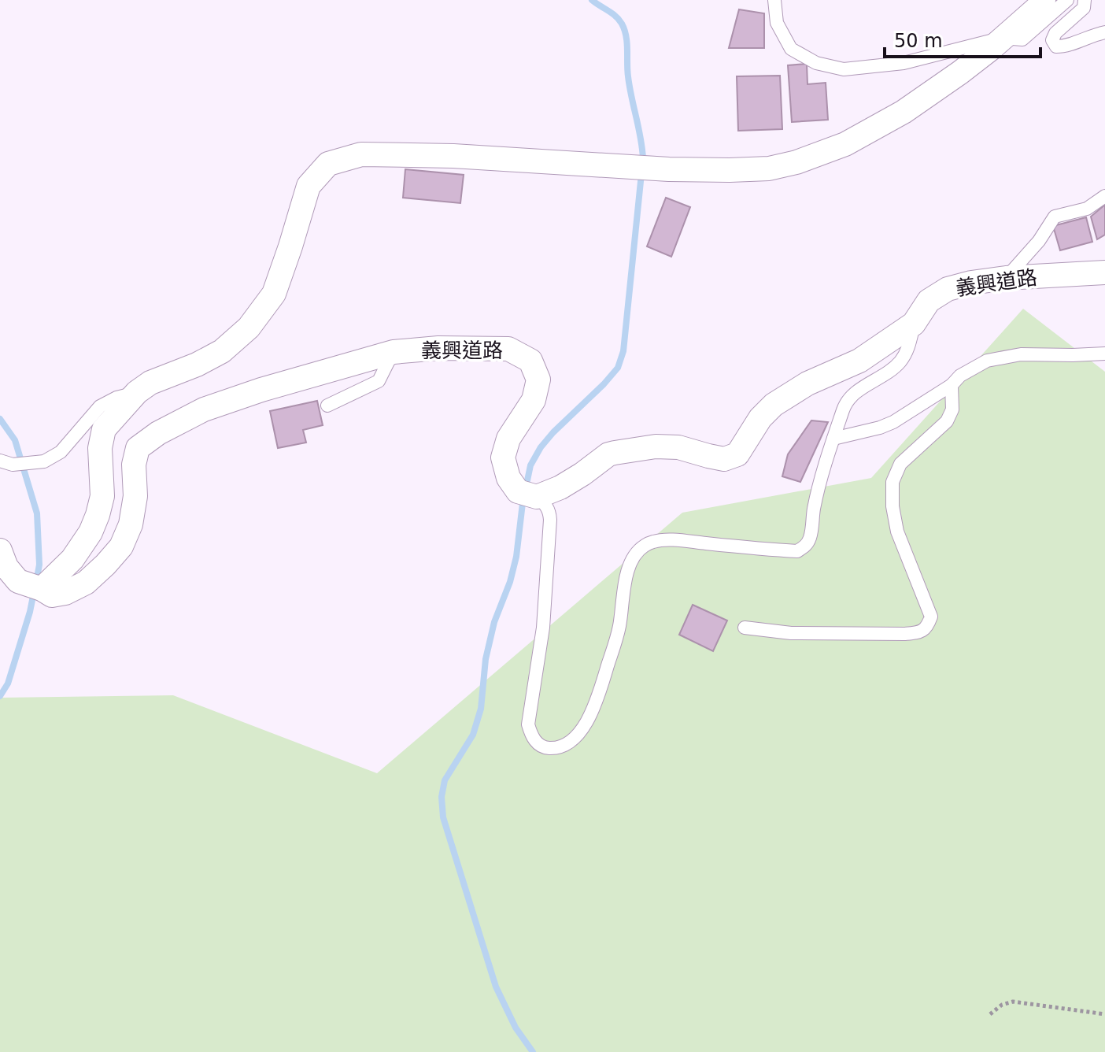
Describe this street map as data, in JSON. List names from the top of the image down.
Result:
{
  "streets": {
    "street": ["義興道路"]
  },
  "scale_bar": "50 m"
}
